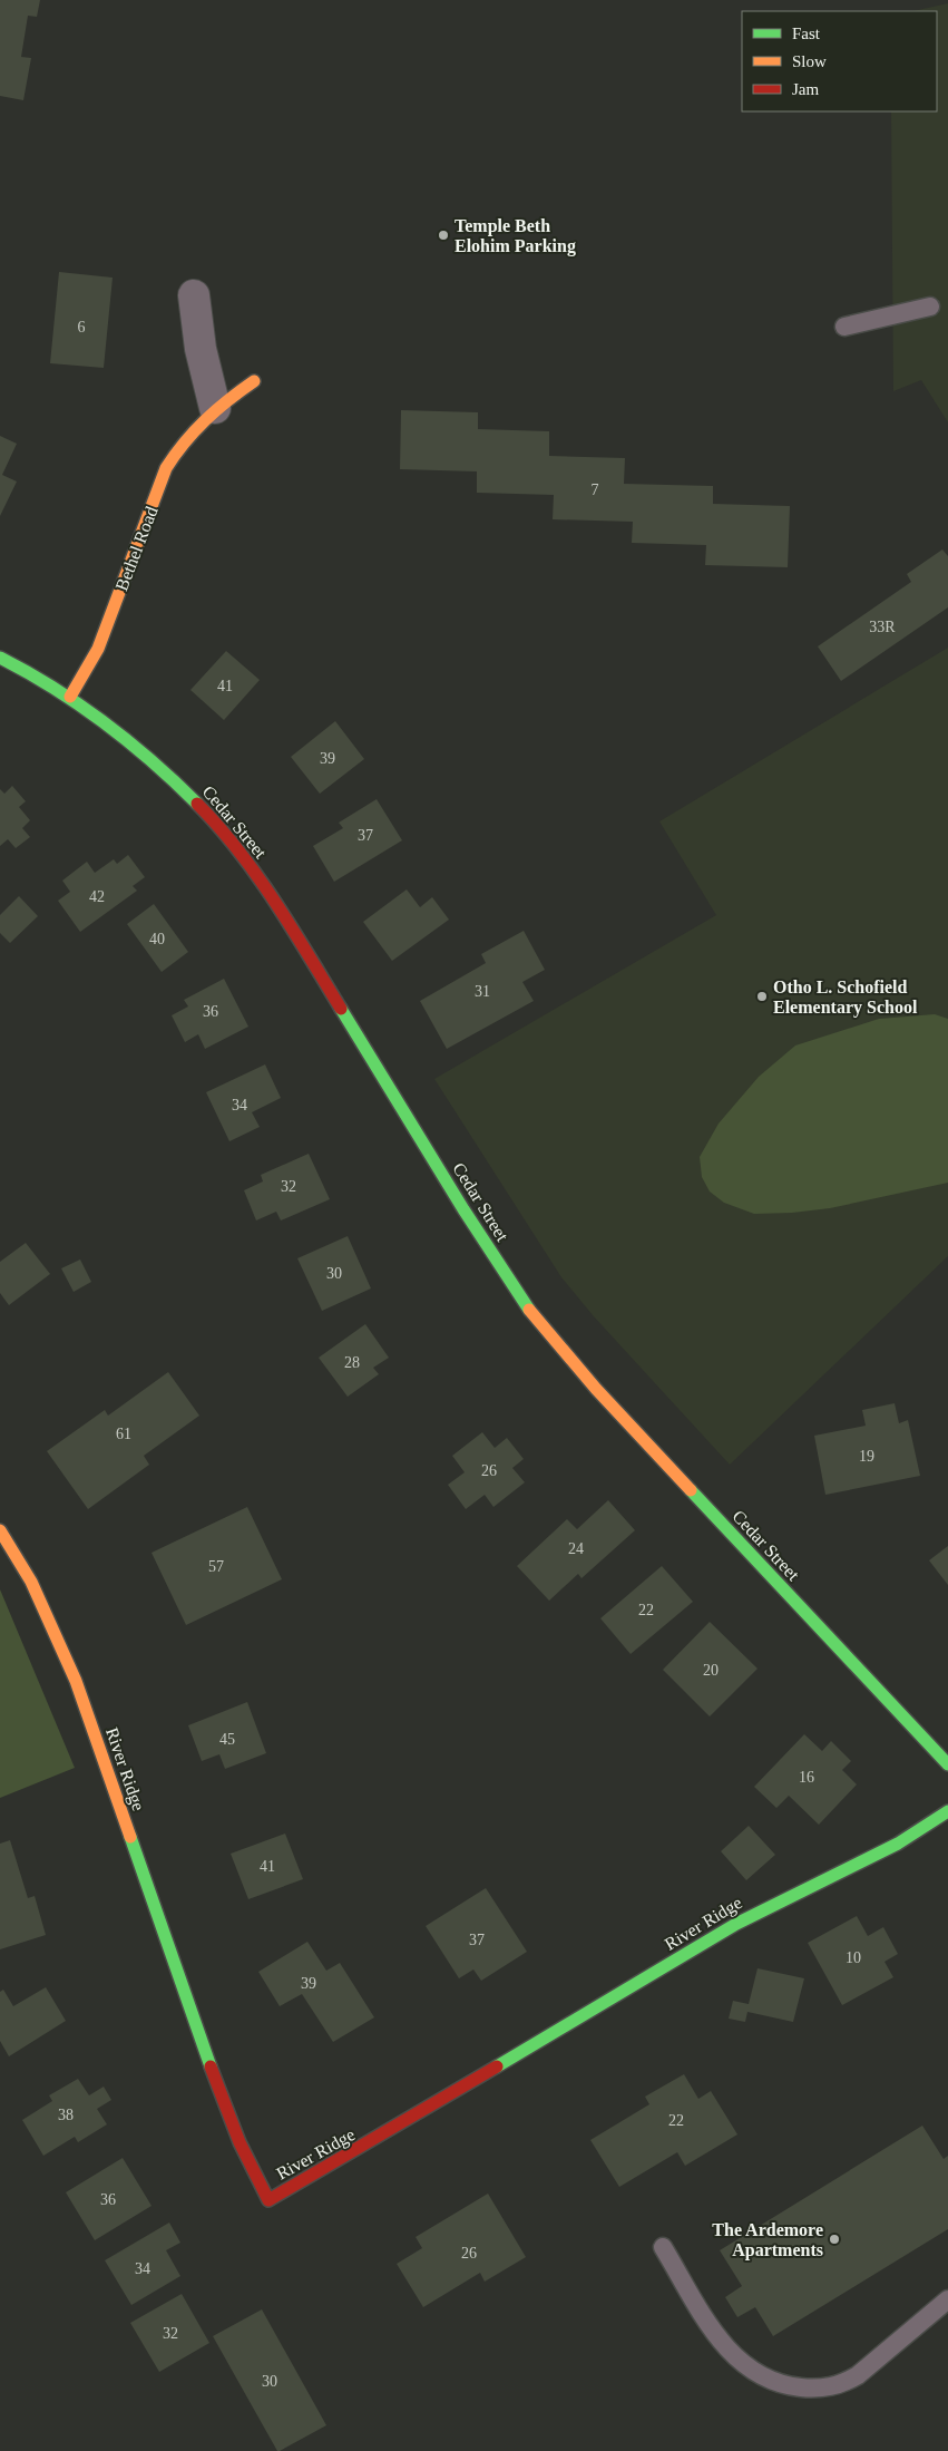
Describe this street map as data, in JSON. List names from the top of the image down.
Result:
{
  "streets": {
    "street": ["Bethel Road", "Cedar Street", "River Ridge"]
  },
  "crossings": [
    ["Bethel Road", "Cedar Street"]
  ],
  "places": ["Temple Beth Elohim Parking", "Otho L. Schofield Elementary School", "The Ardemore Apartments"],
  "house_numbers": [
    "6",
    "7",
    "33R",
    "41",
    "39",
    "37",
    "42",
    "40",
    "31",
    "36",
    "34",
    "32",
    "30",
    "28",
    "61",
    "19",
    "26",
    "24",
    "57",
    "22",
    "20",
    "45",
    "16",
    "41",
    "37",
    "10",
    "39",
    "38",
    "22",
    "36",
    "26",
    "34",
    "32",
    "30"
  ],
  "legend": ["Fast", "Slow", "Jam"]
}
